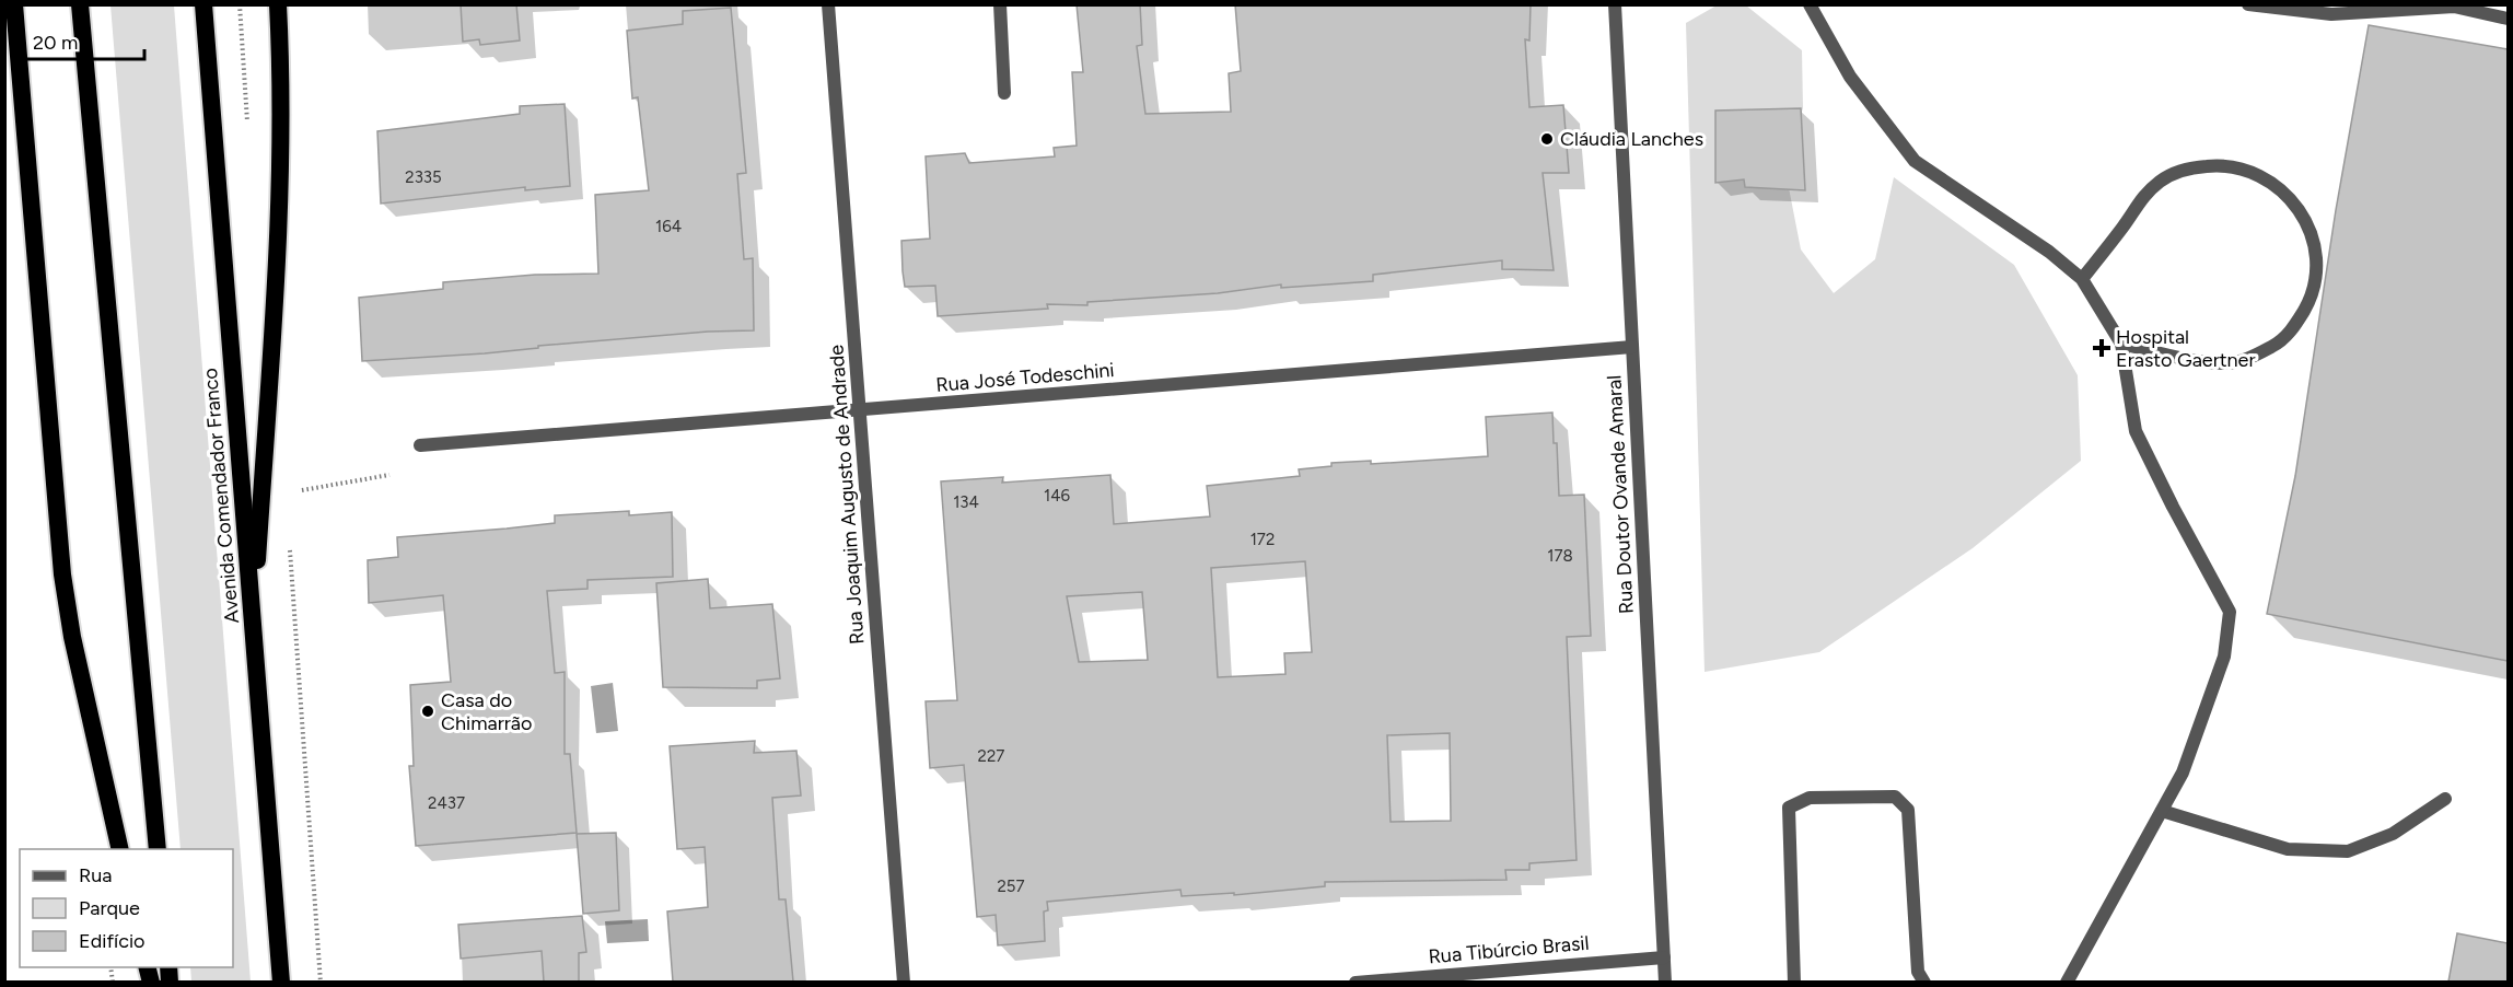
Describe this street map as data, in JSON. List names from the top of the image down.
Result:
{
  "streets": {
    "highway": ["Avenida Comendador Franco"],
    "street": [
      "Rua José Todeschini",
      "Rua Joaquim Augusto de Andrade",
      "Rua Doutor Ovande Amaral",
      "Rua Tibúrcio Brasil"
    ]
  },
  "crossings": [
    ["Rua José Todeschini", "Rua Joaquim Augusto de Andrade"],
    ["Rua José Todeschini", "Rua Doutor Ovande Amaral"],
    ["Rua Doutor Ovande Amaral", "Rua Tibúrcio Brasil"]
  ],
  "places": {
    "other": ["Cláudia Lanches", "Casa do Chimarrão"],
    "health": ["Hospital Erasto Gaertner"]
  },
  "house_numbers": [
    "2335",
    "164",
    "146",
    "134",
    "172",
    "178",
    "227",
    "2437",
    "257"
  ],
  "legend": ["Rua", "Parque", "Edifício"],
  "scale_bar": "20 m"
}
